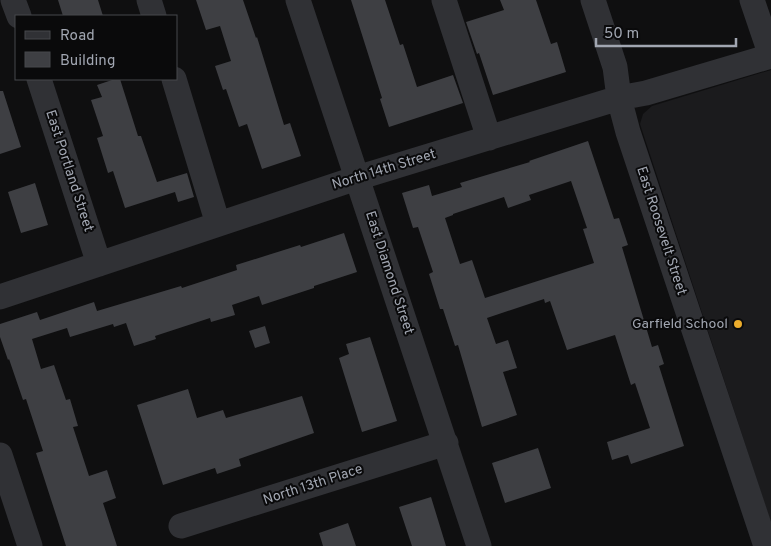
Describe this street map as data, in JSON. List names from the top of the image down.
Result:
{
  "streets": {
    "street": [
      "North 14th Street",
      "East Portland Street",
      "East Roosevelt Street",
      "East Diamond Street",
      "North 13th Place"
    ]
  },
  "crossings": [
    ["North 14th Street", "East Portland Street"],
    ["North 14th Street", "East Roosevelt Street"],
    ["North 14th Street", "East Diamond Street"],
    ["East Diamond Street", "North 13th Place"]
  ],
  "places": ["Garfield School"],
  "legend": ["Road", "Building"],
  "scale_bar": "50 m"
}
